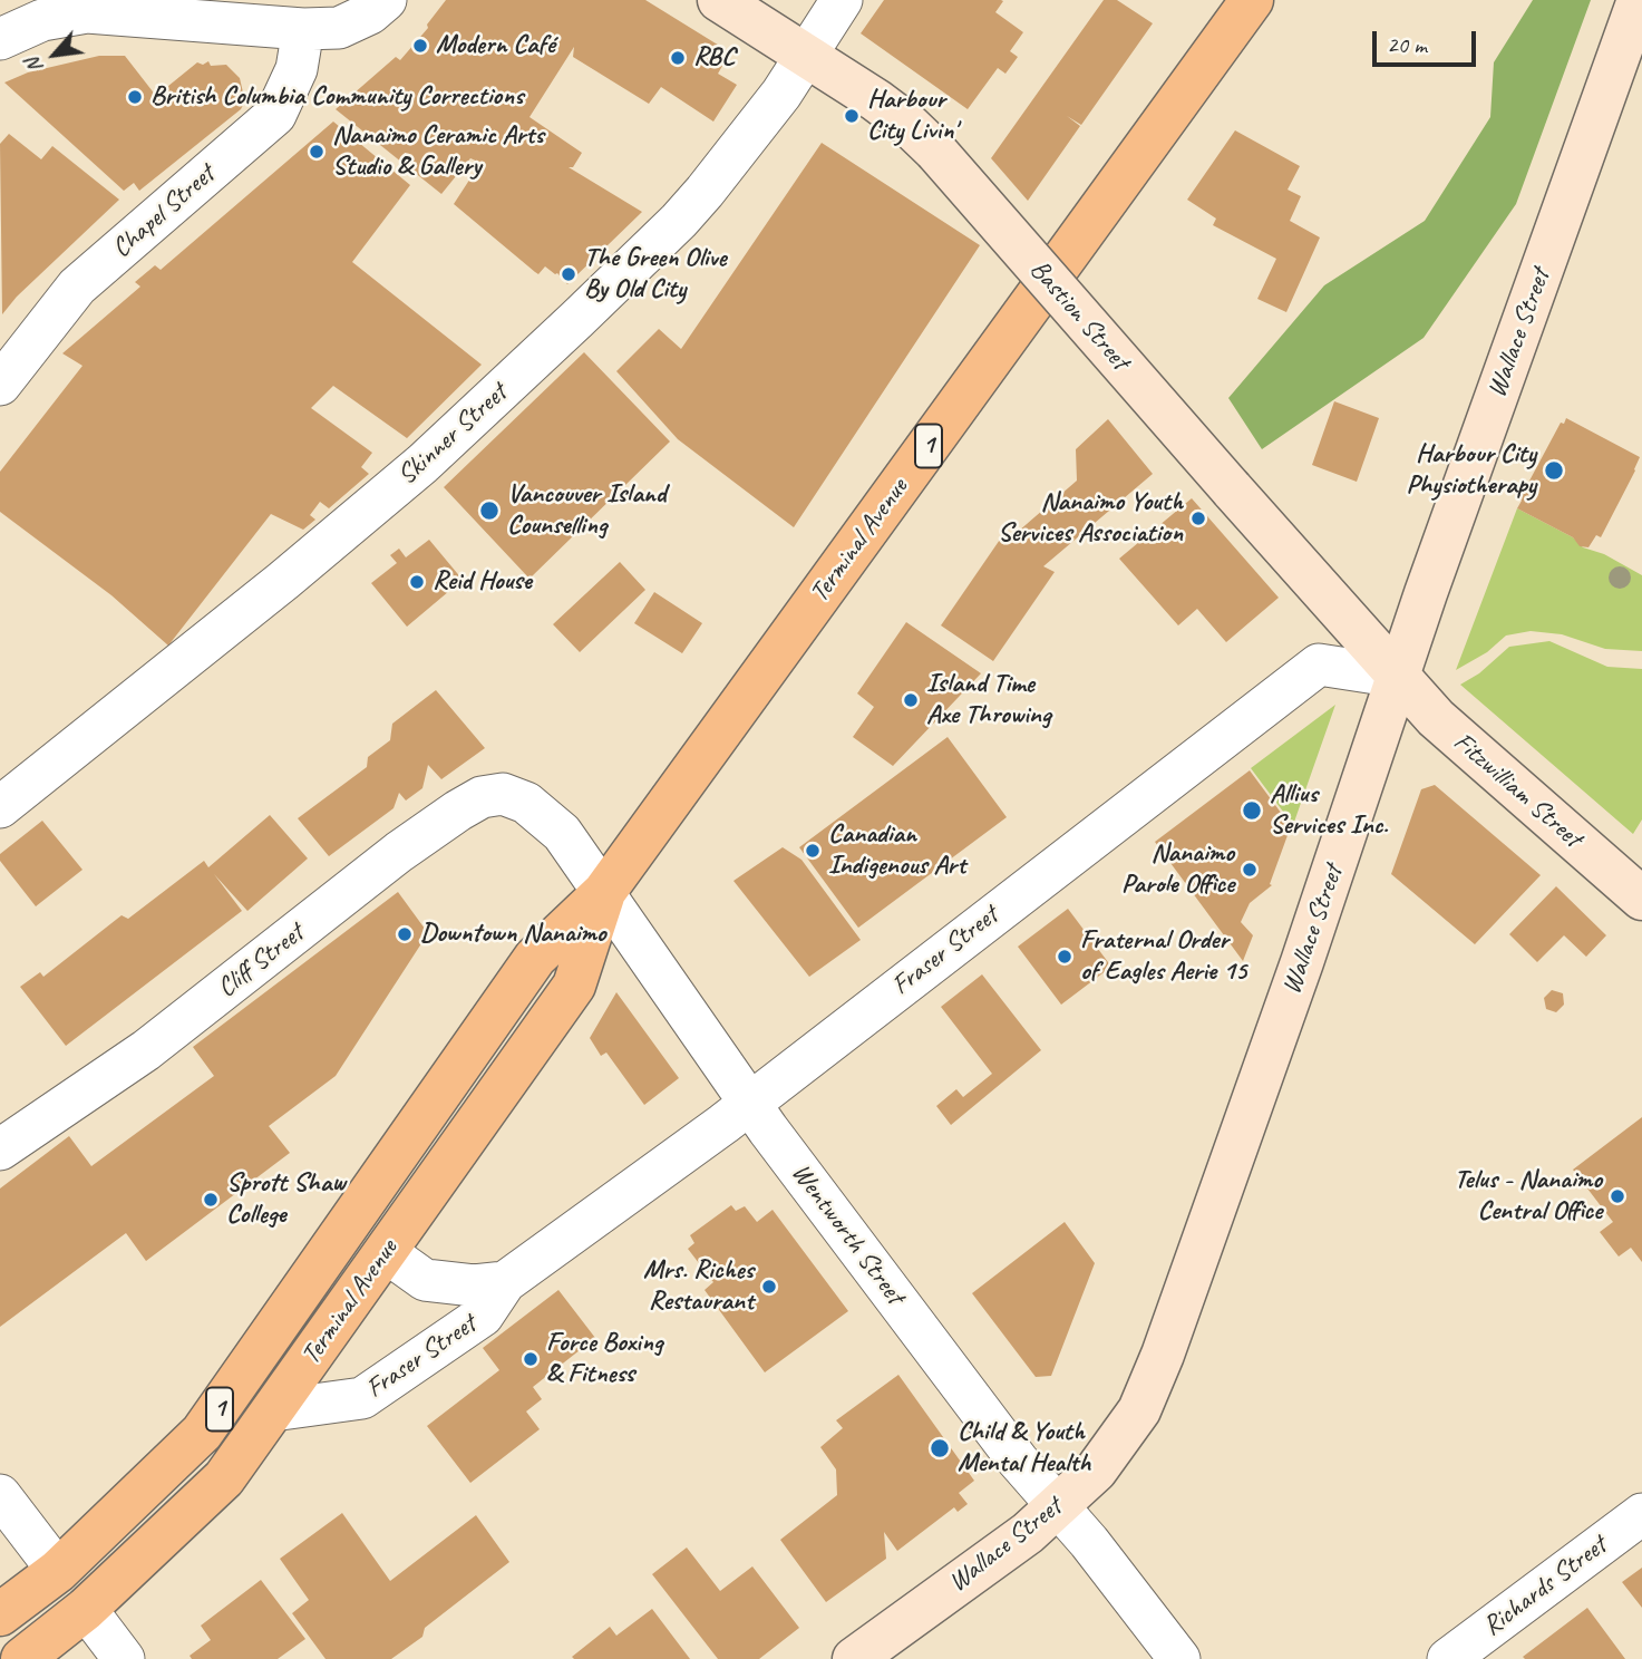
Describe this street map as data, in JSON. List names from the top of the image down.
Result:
{
  "streets": {
    "highway": ["1", "Terminal Avenue"],
    "street": [
      "Chapel Street",
      "Bastion Street",
      "Wallace Street",
      "Skinner Street",
      "Fitzwilliam Street",
      "Fraser Street",
      "Cliff Street",
      "Wentworth Street",
      "Richards Street"
    ]
  },
  "crossings": [
    ["Bastion Street", "Wallace Street"],
    ["Bastion Street", "Skinner Street"],
    ["Bastion Street", "Fitzwilliam Street"],
    ["Bastion Street", "Fraser Street"],
    ["Wallace Street", "Fitzwilliam Street"],
    ["Wallace Street", "Fraser Street"],
    ["Wallace Street", "Wentworth Street"],
    ["Terminal Avenue", "Fraser Street"],
    ["Terminal Avenue", "Wentworth Street"],
    ["Fitzwilliam Street", "Fraser Street"],
    ["Fraser Street", "Wentworth Street"],
    ["Cliff Street", "Wentworth Street"]
  ],
  "places": [
    "Modern Café",
    "RBC",
    "British Columbia Community Corrections",
    "Harbour City Livin'",
    "Nanaimo Ceramic Arts Studio & Gallery",
    "The Green Olive By Old City",
    "Harbour City Physiotherapy",
    "Vancouver Island Counselling",
    "Nanaimo Youth Services Association",
    "Reid House",
    "Island Time Axe Throwing",
    "Allius Services Inc.",
    "Canadian Indigenous Art",
    "Nanaimo Parole Office",
    "Downtown Nanaimo",
    "Fraternal Order of Eagles Aerie 15",
    "Telus - Nanaimo Central Office",
    "Sprott Shaw College",
    "Mrs. Riches Restaurant",
    "Force Boxing & Fitness",
    "Child & Youth Mental Health"
  ],
  "scale_bar": "20 m",
  "north": "bottom left"
}
